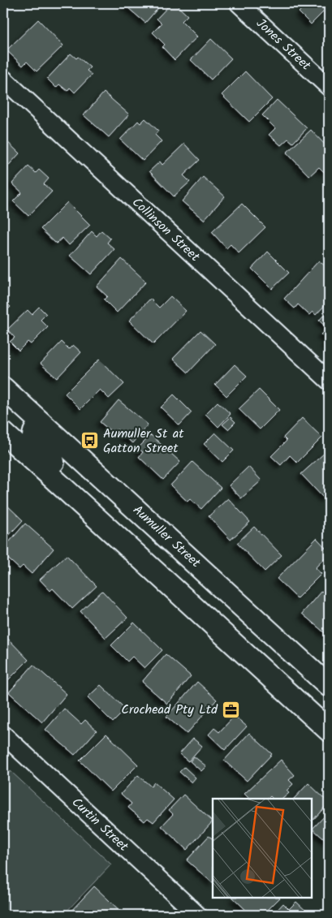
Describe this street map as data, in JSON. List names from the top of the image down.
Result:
{
  "streets": {
    "main road": ["Aumuller Street"],
    "street": ["Jones Street", "Collinson Street", "Curtin Street"]
  },
  "places": {
    "bus stop": ["Aumuller St at Gatton Street"],
    "office": ["Crochead Pty Ltd"]
  }
}
